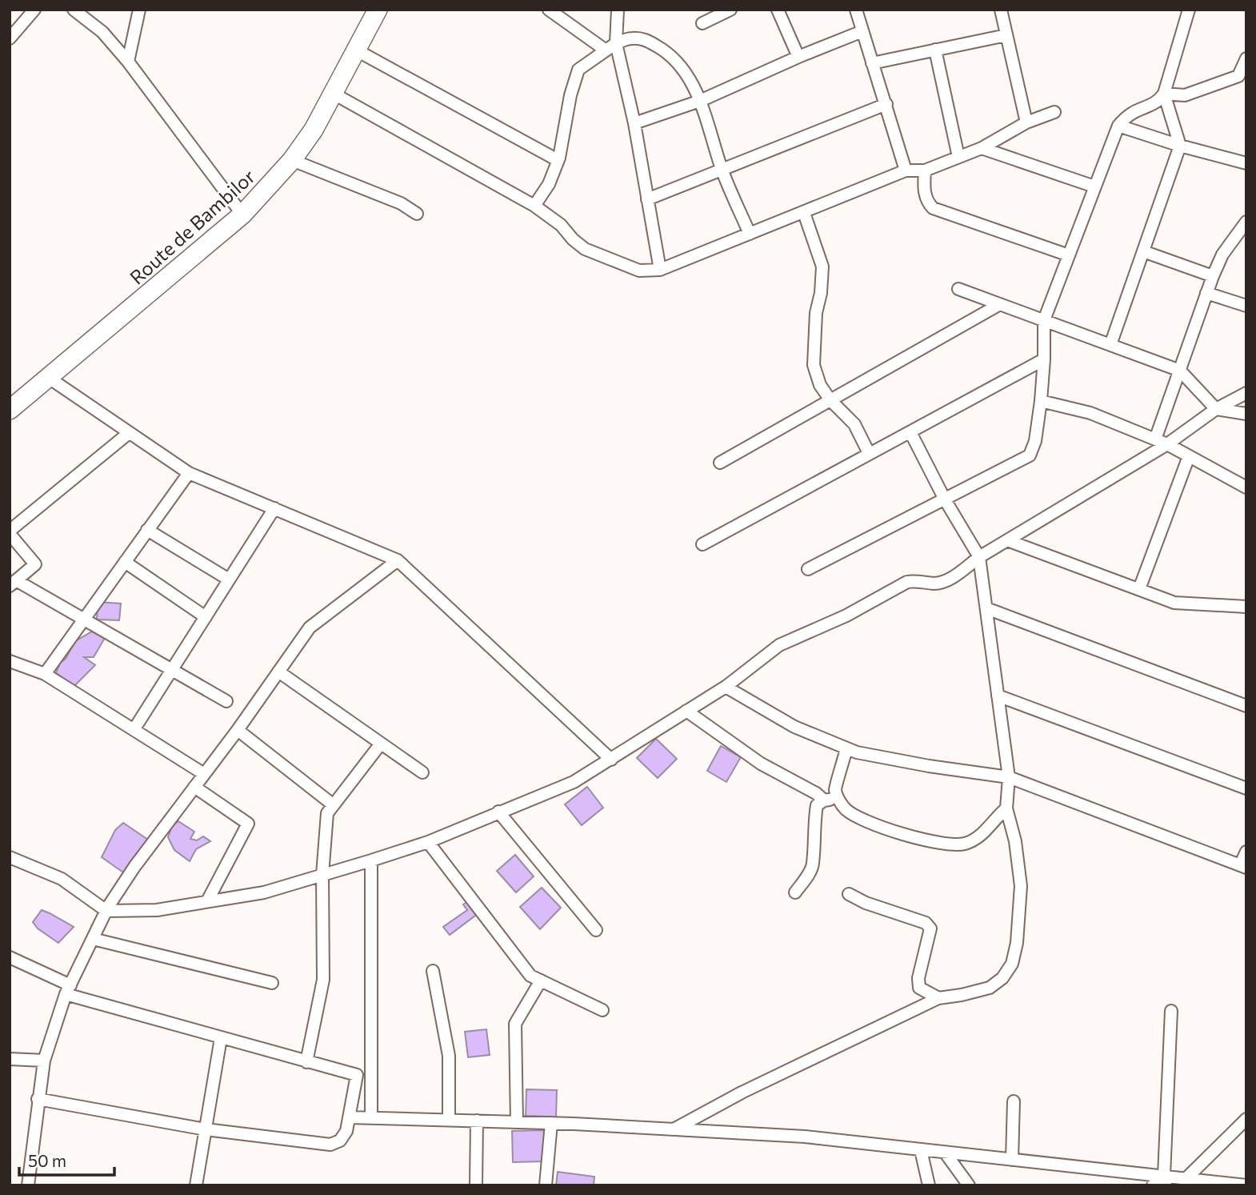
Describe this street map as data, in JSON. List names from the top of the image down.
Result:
{
  "streets": {
    "main road": ["Route de Bambilor"]
  },
  "scale_bar": "50 m"
}
